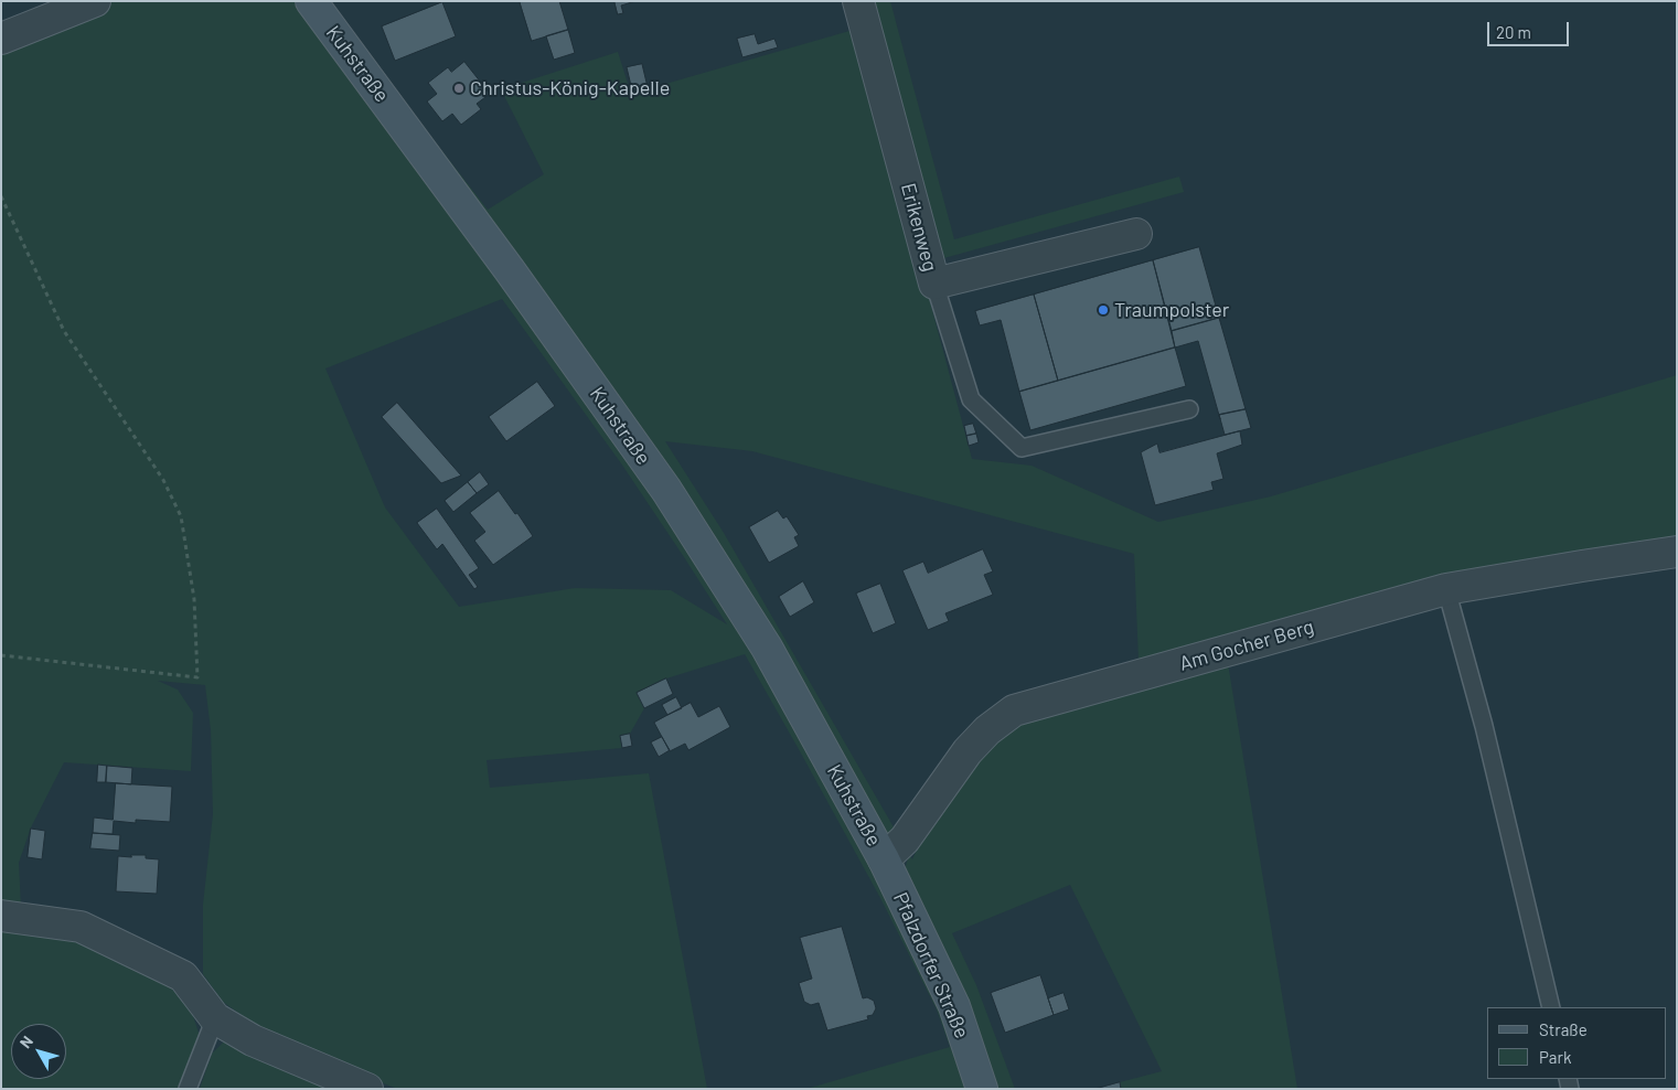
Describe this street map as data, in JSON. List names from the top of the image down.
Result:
{
  "streets": {
    "street": [
      "Kuhstraße",
      "Erikenweg",
      "Am Gocher Berg",
      "Pfalzdorfer Straße"
    ]
  },
  "crossings": [
    ["Kuhstraße", "Am Gocher Berg"],
    ["Kuhstraße", "Pfalzdorfer Straße"],
    ["Am Gocher Berg", "Pfalzdorfer Straße"]
  ],
  "places": ["Christus-König-Kapelle", "Traumpolster"],
  "legend": ["Straße", "Park"],
  "scale_bar": "20 m",
  "north": "top left"
}
